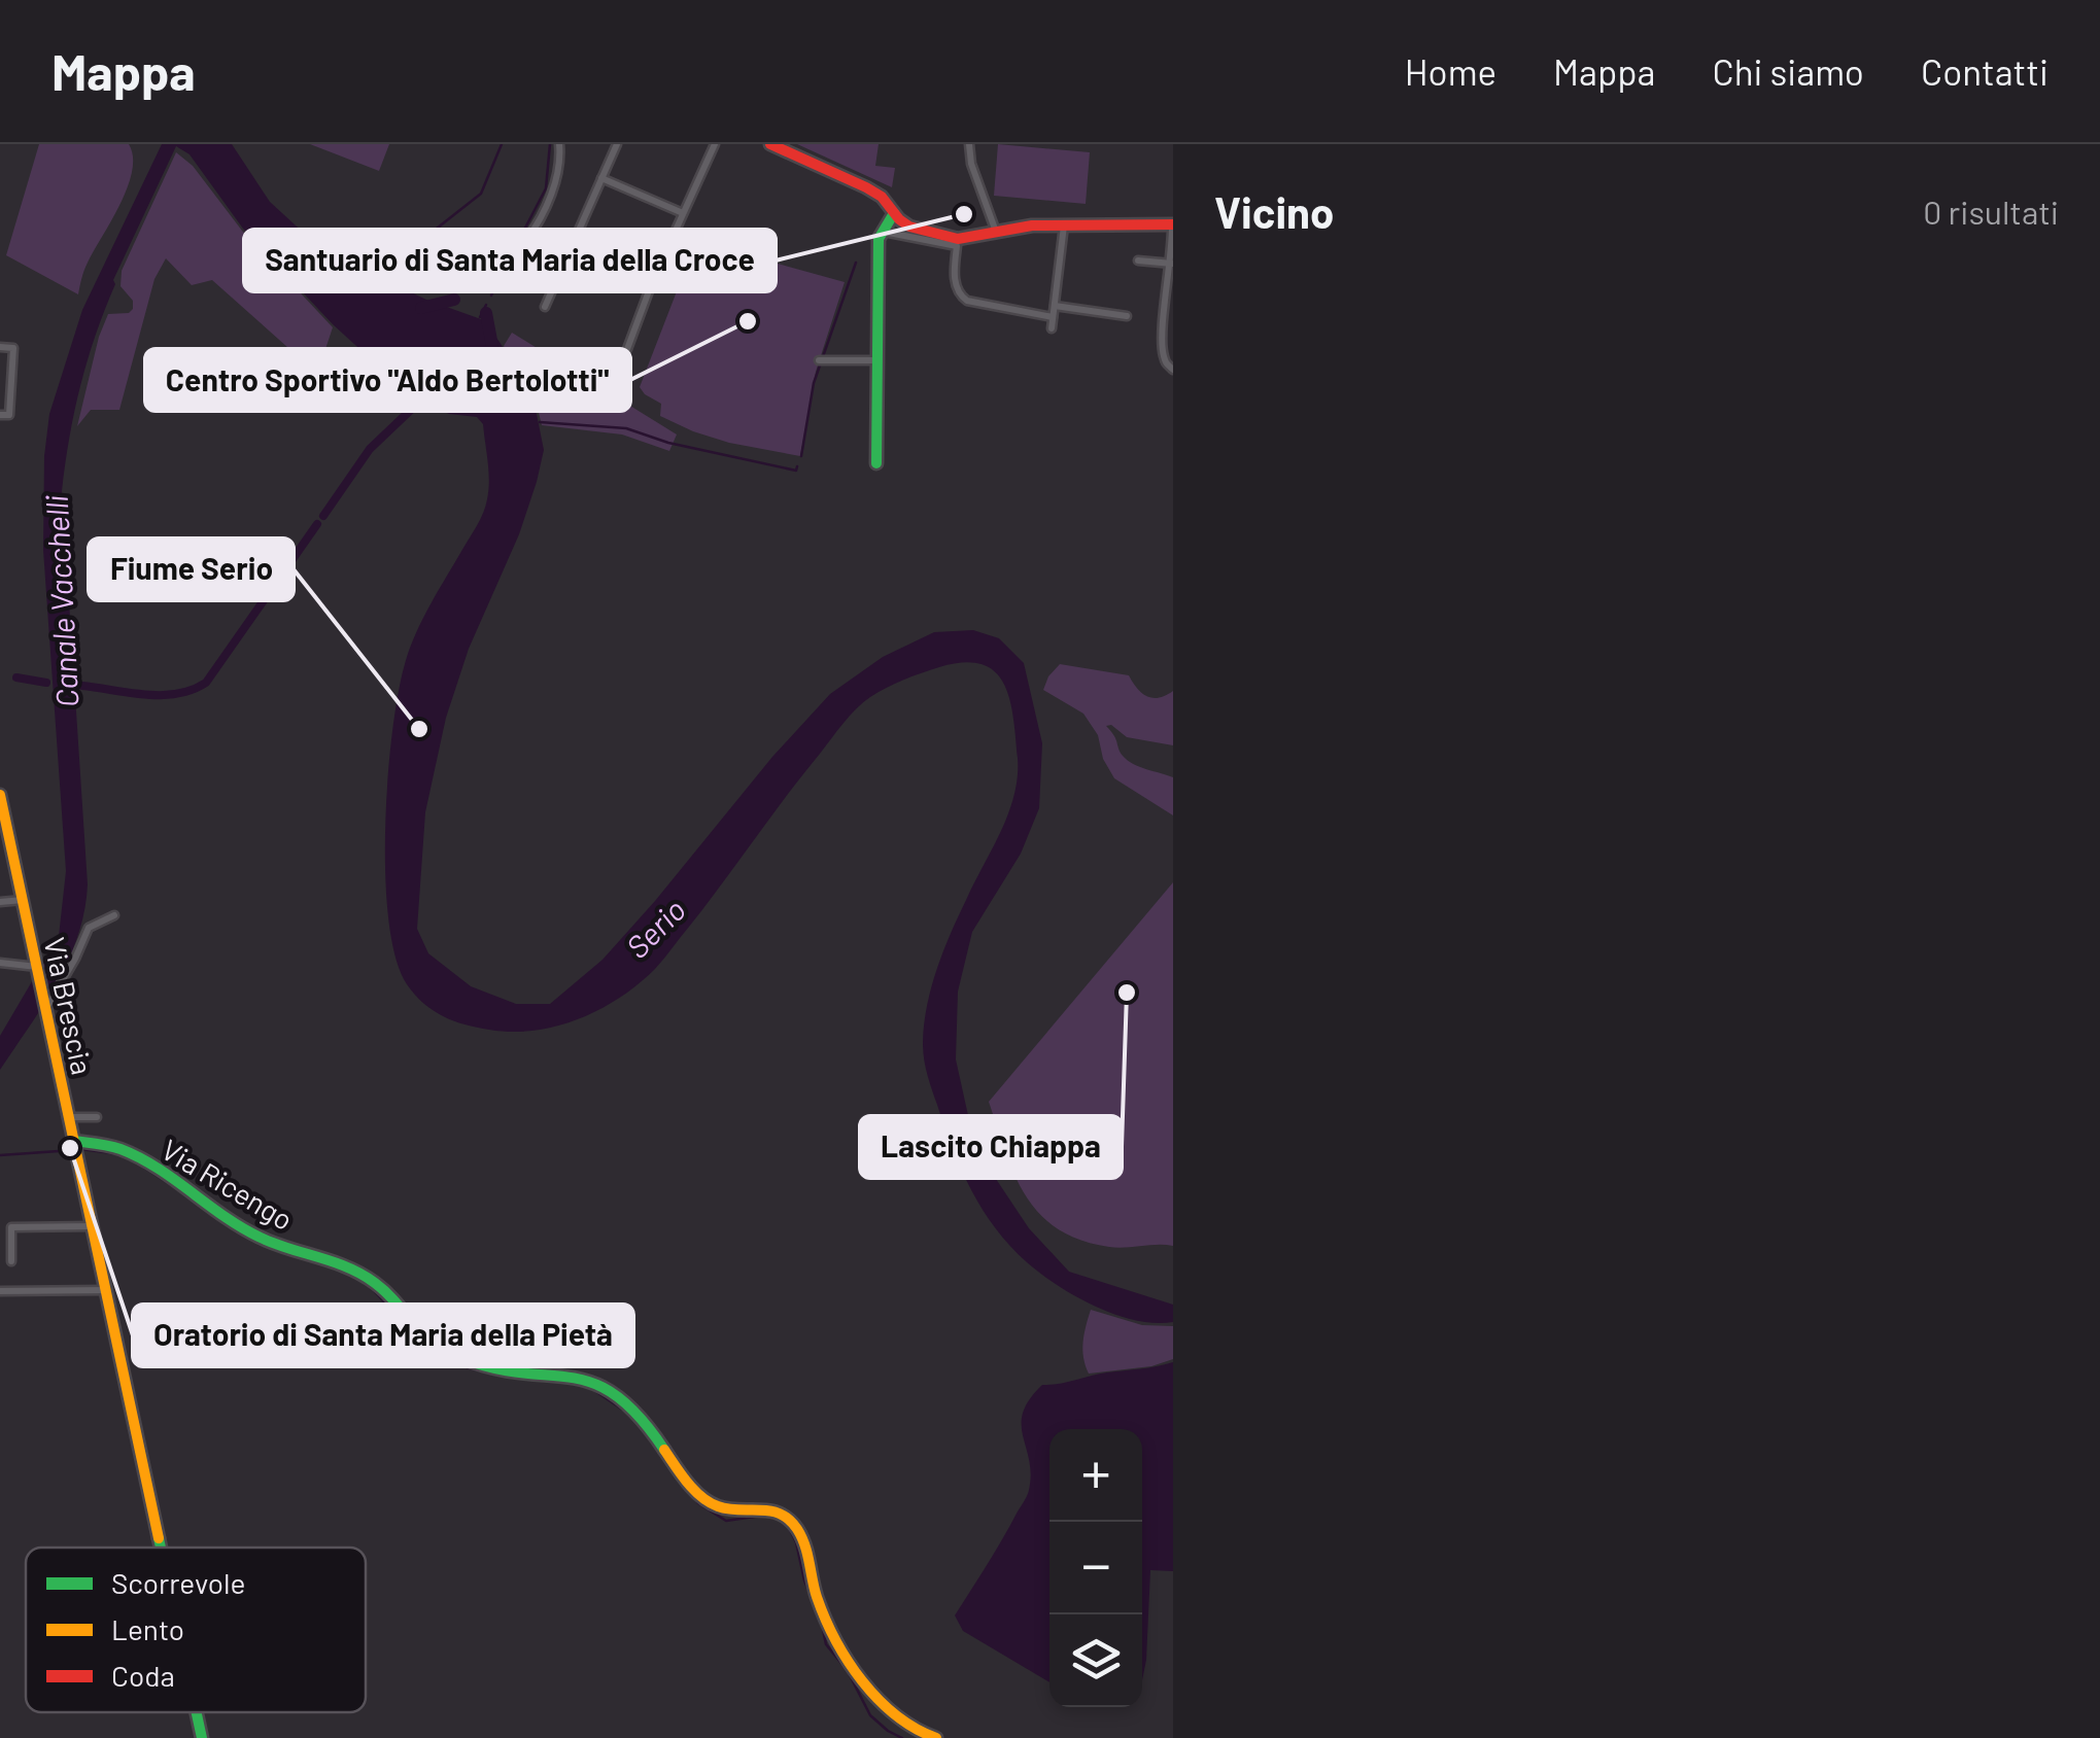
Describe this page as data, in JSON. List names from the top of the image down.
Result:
{
  "streets": {
    "street": ["Via Brescia", "Via Ricengo"]
  },
  "crossings": [
    ["Via Brescia", "Via Ricengo"]
  ],
  "water": ["Canale Vacchelli", "Serio"],
  "places": [
    "Santuario di Santa Maria della Croce",
    "Centro Sportivo \"Aldo Bertolotti\"",
    "Fiume Serio",
    "Lascito Chiappa",
    "Oratorio di Santa Maria della Pietà"
  ],
  "legend": ["Scorrevole", "Lento", "Coda"],
  "page": {
    "header": "Mappa",
    "nav": [
      "Home",
      "Mappa",
      "Chi siamo",
      "Contatti"
    ],
    "heading": ["Vicino", "0 risultati"],
    "map_buttons": ["+", "−"]
  }
}
